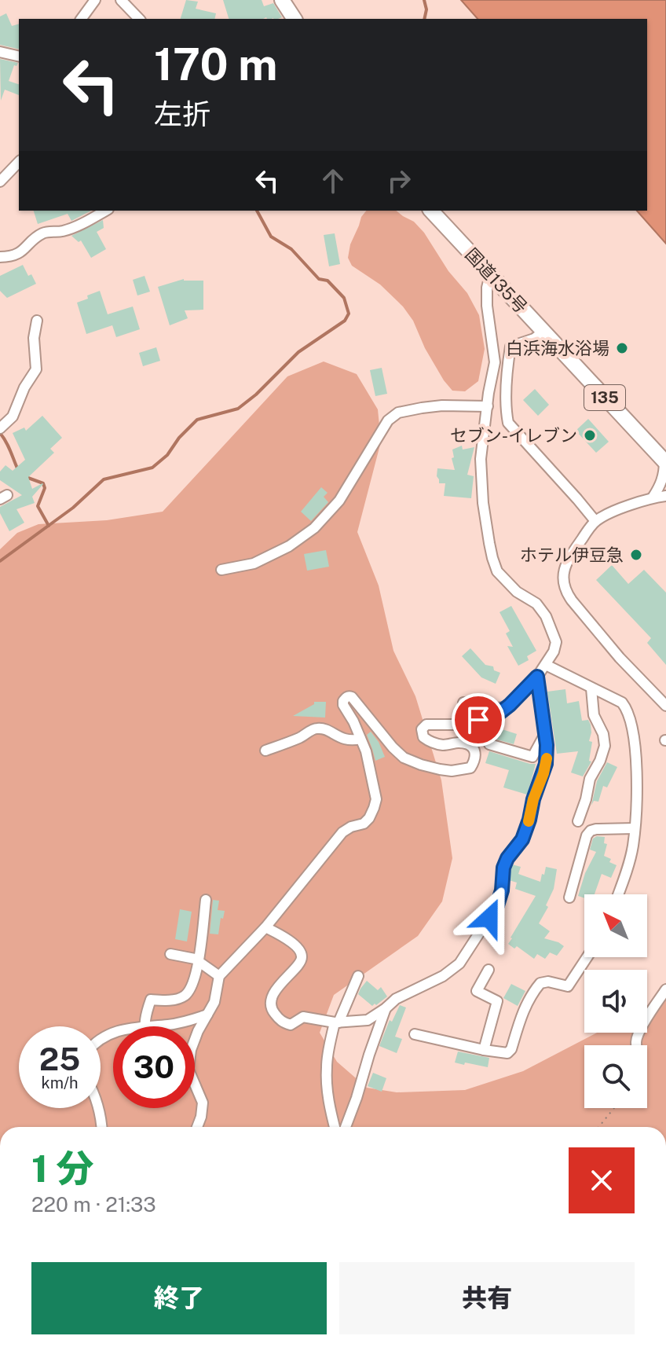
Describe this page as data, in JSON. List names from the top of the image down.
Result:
{
  "streets": {
    "highway": ["国道135号", "135"]
  },
  "places": ["白浜海水浴場", "セブン-イレブン", "ホテル伊豆急"],
  "north": "top left",
  "page": {
    "turn": ["170 m", "左折"],
    "speed": "25 km/h",
    "limit": "30",
    "heading": ["1 分", "220 m · 21:33"],
    "buttons": ["終了", "共有"]
  }
}
